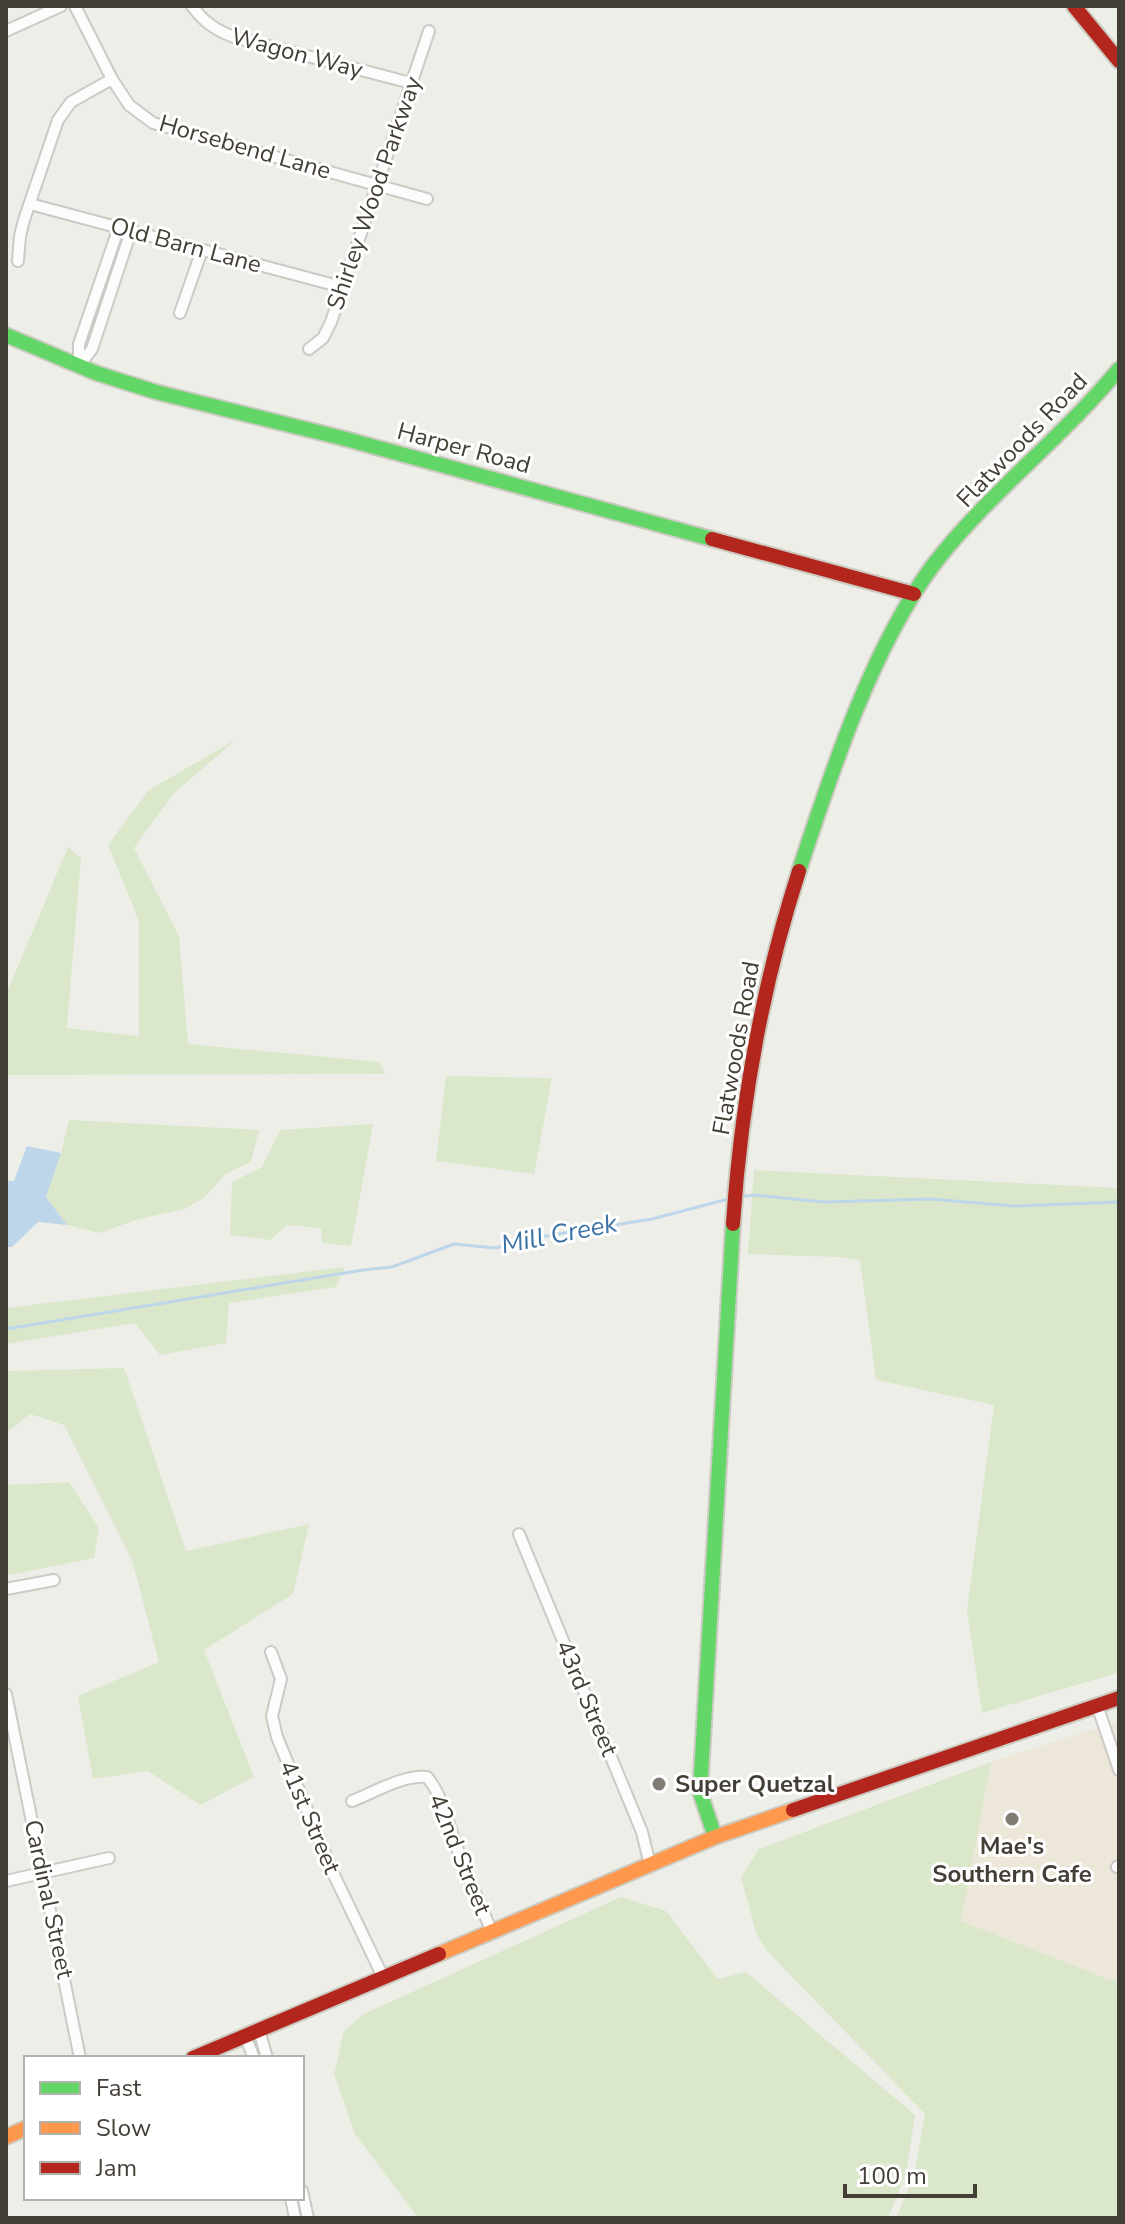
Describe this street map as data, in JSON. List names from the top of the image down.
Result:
{
  "streets": {
    "main road": ["Flatwoods Road", "Harper Road"],
    "street": [
      "Wagon Way",
      "Horsebend Lane",
      "Shirley Wood Parkway",
      "Old Barn Lane",
      "43rd Street",
      "41st Street",
      "42nd Street",
      "Cardinal Street"
    ]
  },
  "crossings": [
    ["Wagon Way", "Shirley Wood Parkway"],
    ["Horsebend Lane", "Shirley Wood Parkway"],
    ["Shirley Wood Parkway", "Old Barn Lane"],
    ["Flatwoods Road", "Harper Road"]
  ],
  "water": ["Mill Creek"],
  "places": ["Super Quetzal", "Mae's Southern Cafe"],
  "legend": ["Fast", "Slow", "Jam"],
  "scale_bar": "100 m"
}
